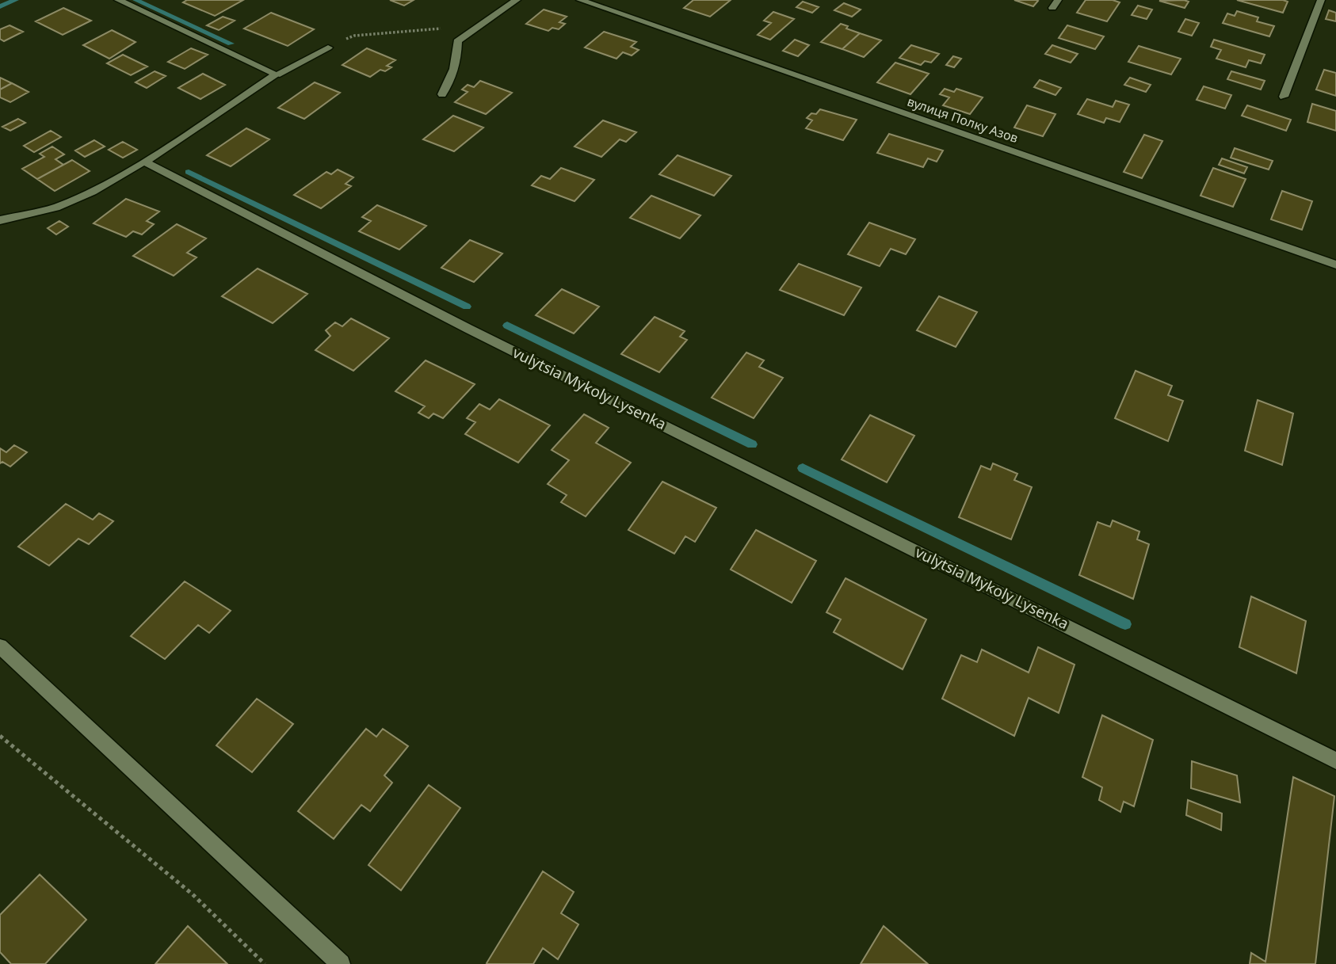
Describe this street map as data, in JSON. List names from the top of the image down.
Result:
{
  "streets": {
    "street": ["вулиця Полку Азов", "vulytsia Mykoly Lysenka"]
  }
}
